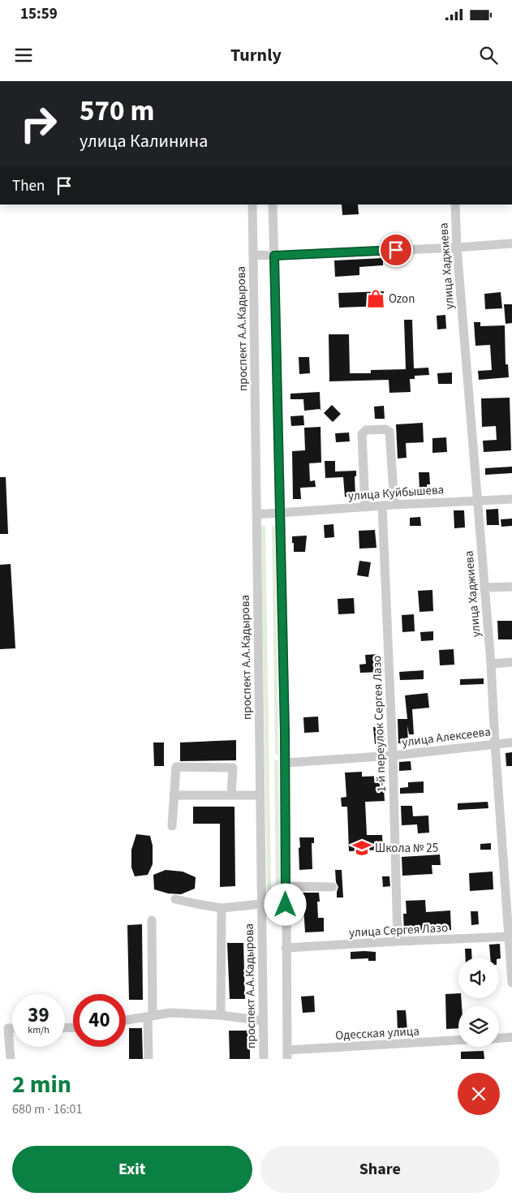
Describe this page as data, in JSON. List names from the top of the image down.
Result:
{
  "streets": {
    "street": [
      "улица Хаджиева",
      "проспект А.А.Кадырова",
      "улица Куйбышева",
      "1-й переулок Сергея Лазо",
      "улица Алексеева",
      "улица Сергея Лазо",
      "Одесская улица"
    ]
  },
  "crossings": [
    ["улица Хаджиева", "проспект А.А.Кадырова"],
    ["улица Хаджиева", "улица Куйбышева"],
    ["улица Хаджиева", "улица Алексеева"],
    ["улица Хаджиева", "улица Сергея Лазо"],
    ["проспект А.А.Кадырова", "улица Куйбышева"],
    ["улица Куйбышева", "1-й переулок Сергея Лазо"],
    ["1-й переулок Сергея Лазо", "улица Алексеева"],
    ["1-й переулок Сергея Лазо", "улица Сергея Лазо"]
  ],
  "places": {
    "shop": ["Ozon"],
    "school or university": ["Школа № 25"]
  },
  "page": {
    "status": "15:59",
    "header": "Turnly",
    "turn": ["570 m", "улица Калинина"],
    "then": "Then",
    "speed": "39 km/h",
    "limit": "40",
    "heading": ["2 min", "680 m · 16:01"],
    "buttons": ["Exit", "Share"]
  }
}
